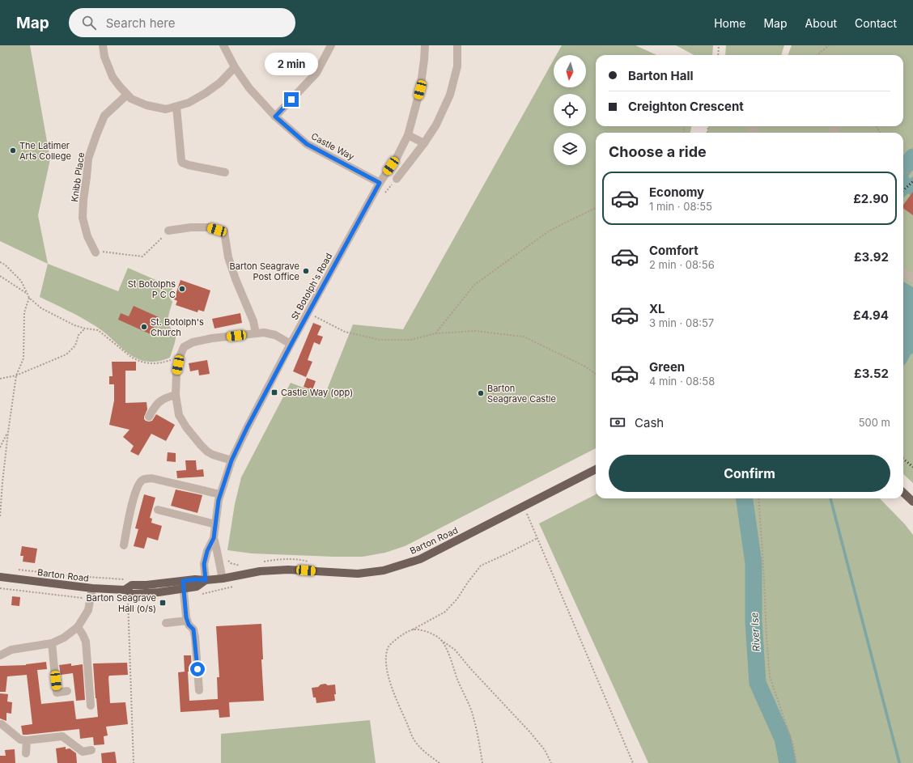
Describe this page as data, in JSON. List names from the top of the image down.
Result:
{
  "streets": {
    "main road": ["Barton Road"],
    "street": ["Castle Way", "Knibb Place", "St Botolph's Road"]
  },
  "crossings": [
    ["Castle Way", "St Botolph's Road"],
    ["St Botolph's Road", "Barton Road"]
  ],
  "water": ["River Ise"],
  "places": {
    "other": [
      "The Latimer Arts College",
      "Barton Seagrave Post Office",
      "St Botolphs P C C",
      "St. Botolph's Church",
      "Barton Seagrave Castle"
    ],
    "transit": ["Castle Way (opp)", "Barton Seagrave Hall (o/s)"]
  },
  "north": "bottom",
  "page": {
    "header": "Map",
    "search": "Search here",
    "nav": [
      "Home",
      "Map",
      "About",
      "Contact"
    ],
    "bubble": "2 min",
    "banner": ["Barton Hall", "Creighton Crescent"],
    "heading": "Choose a ride",
    "list": [
      {
        "name": "Economy",
        "note": "1 min · 08:55",
        "value": "£2.90"
      },
      {
        "name": "Comfort",
        "note": "2 min · 08:56",
        "value": "£3.92"
      },
      {
        "name": "XL",
        "note": "3 min · 08:57",
        "value": "£4.94"
      },
      {
        "name": "Green",
        "note": "4 min · 08:58",
        "value": "£3.52"
      }
    ],
    "pay": ["Cash", "500 m"],
    "buttons": "Confirm"
  }
}
